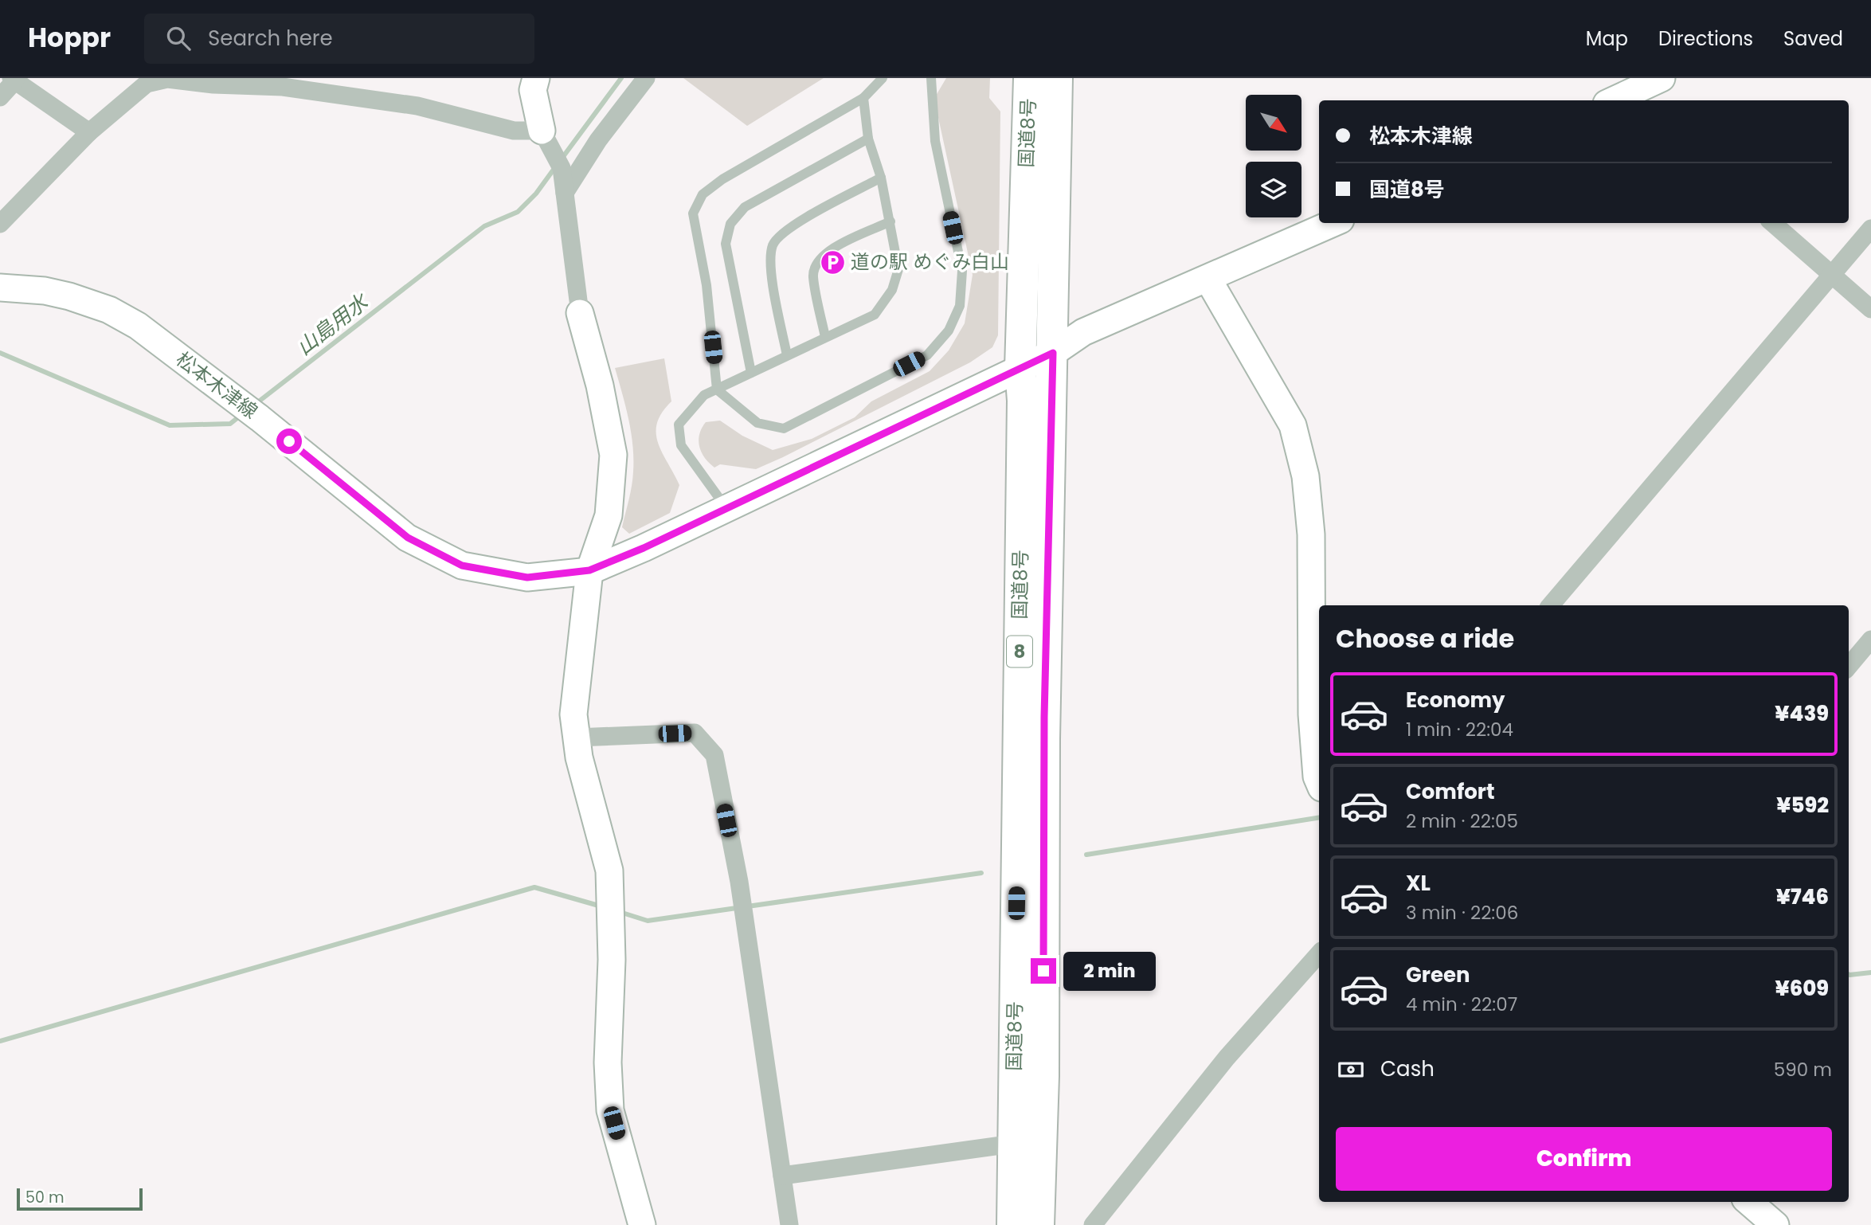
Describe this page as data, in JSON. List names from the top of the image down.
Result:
{
  "streets": {
    "highway": ["国道8号", "8"],
    "street": ["松本木津線"]
  },
  "crossings": [
    ["国道8号", "松本木津線"]
  ],
  "water": ["山島用水"],
  "places": {
    "parking": ["道の駅 めぐみ白山"]
  },
  "scale_bar": "50 m",
  "north": "bottom right",
  "page": {
    "header": "Hoppr",
    "search": "Search here",
    "nav": ["Map", "Directions", "Saved"],
    "banner": ["松本木津線", "国道8号"],
    "heading": "Choose a ride",
    "list": [
      {
        "name": "Economy",
        "note": "1 min · 22:04",
        "value": "¥439"
      },
      {
        "name": "Comfort",
        "note": "2 min · 22:05",
        "value": "¥592"
      },
      {
        "name": "XL",
        "note": "3 min · 22:06",
        "value": "¥746"
      },
      {
        "name": "Green",
        "note": "4 min · 22:07",
        "value": "¥609"
      }
    ],
    "bubble": "2 min",
    "pay": ["Cash", "590 m"],
    "buttons": "Confirm",
    "scale": "50 m"
  }
}
